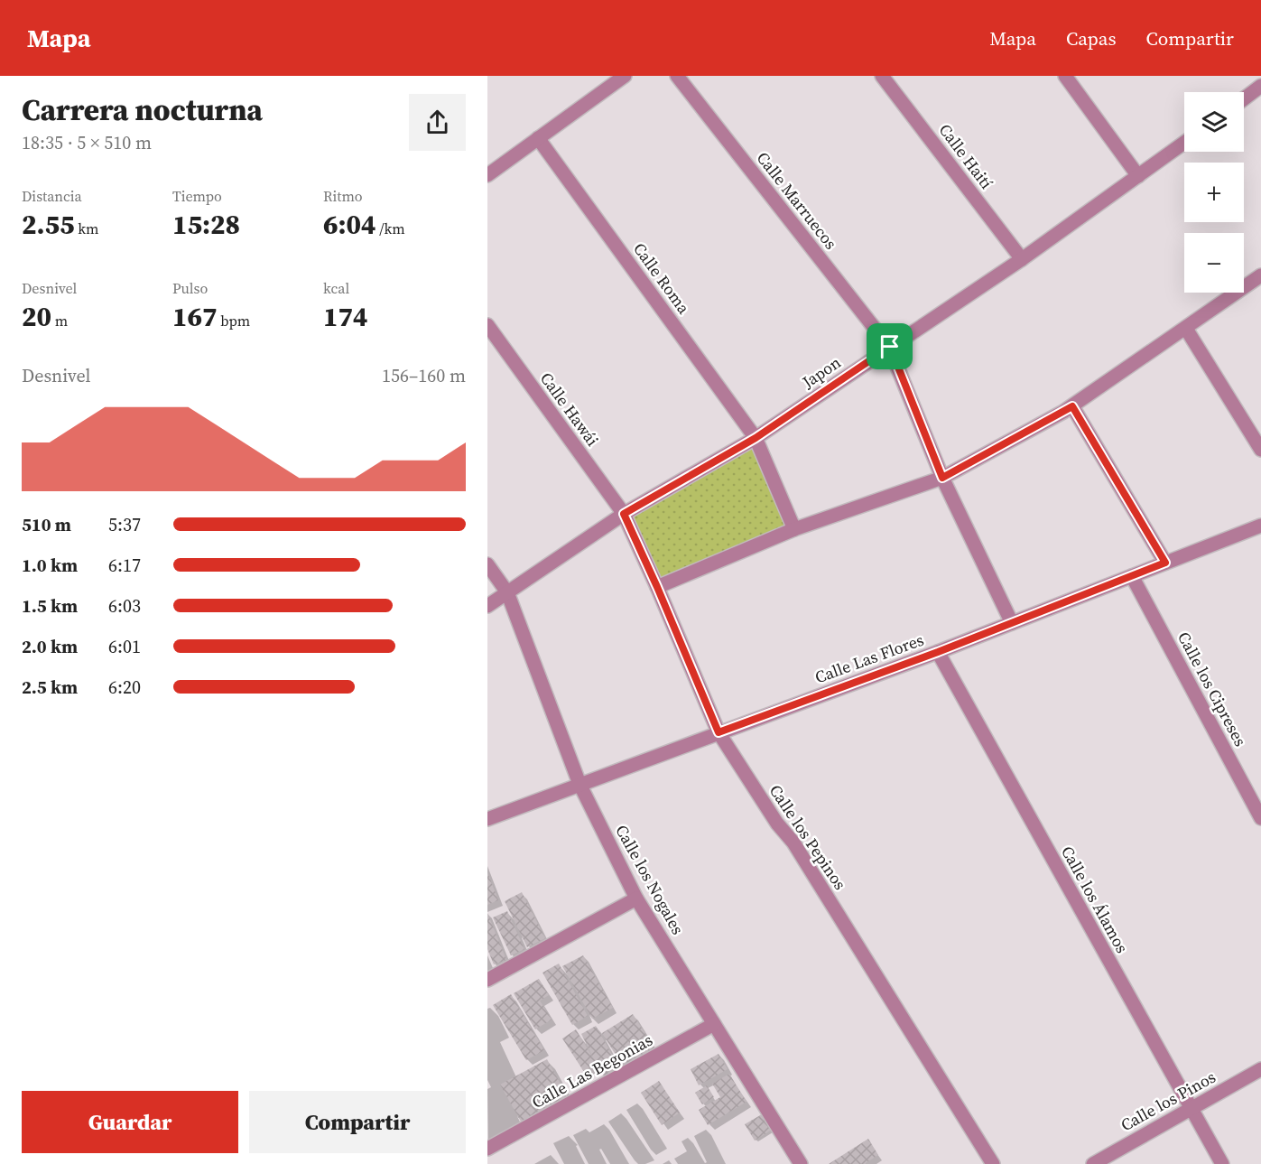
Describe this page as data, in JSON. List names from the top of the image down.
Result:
{
  "streets": {
    "street": [
      "Calle Haití",
      "Calle Marruecos",
      "Calle Roma",
      "Japon",
      "Calle Hawái",
      "Calle Las Flores",
      "Calle los Cipreses",
      "Calle los Pepinos",
      "Calle los Nogales",
      "Calle los Álamos",
      "Calle Las Begonias",
      "Calle los Pinos"
    ]
  },
  "crossings": [
    ["Calle Haití", "Japon"],
    ["Calle Marruecos", "Japon"],
    ["Calle Marruecos", "Calle Las Flores"],
    ["Calle Roma", "Japon"],
    ["Japon", "Calle Hawái"],
    ["Japon", "Calle los Pepinos"],
    ["Japon", "Calle los Nogales"],
    ["Calle Hawái", "Calle los Pepinos"],
    ["Calle Las Flores", "Calle los Cipreses"],
    ["Calle Las Flores", "Calle los Pepinos"],
    ["Calle Las Flores", "Calle los Nogales"],
    ["Calle Las Flores", "Calle los Álamos"],
    ["Calle los Nogales", "Calle Las Begonias"],
    ["Calle los Álamos", "Calle los Pinos"]
  ],
  "page": {
    "header": "Mapa",
    "nav": ["Mapa", "Capas", "Compartir"],
    "heading": ["Carrera nocturna", "18:35 · 5 × 510 m"],
    "map_buttons": ["+", "−"],
    "stats": [
      ["Distancia", "2.55 km"],
      ["Tiempo", "15:28"],
      ["Ritmo", "6:04 /km"],
      ["Desnivel", "20 m"],
      ["Pulso", "167 bpm"],
      ["kcal", "174"]
    ],
    "chart": ["Desnivel", "156–160 m"],
    "list": [
      {
        "name": "510 m",
        "note": "5:37"
      },
      {
        "name": "1.0 km",
        "note": "6:17"
      },
      {
        "name": "1.5 km",
        "note": "6:03"
      },
      {
        "name": "2.0 km",
        "note": "6:01"
      },
      {
        "name": "2.5 km",
        "note": "6:20"
      }
    ],
    "buttons": ["Guardar", "Compartir"]
  }
}
